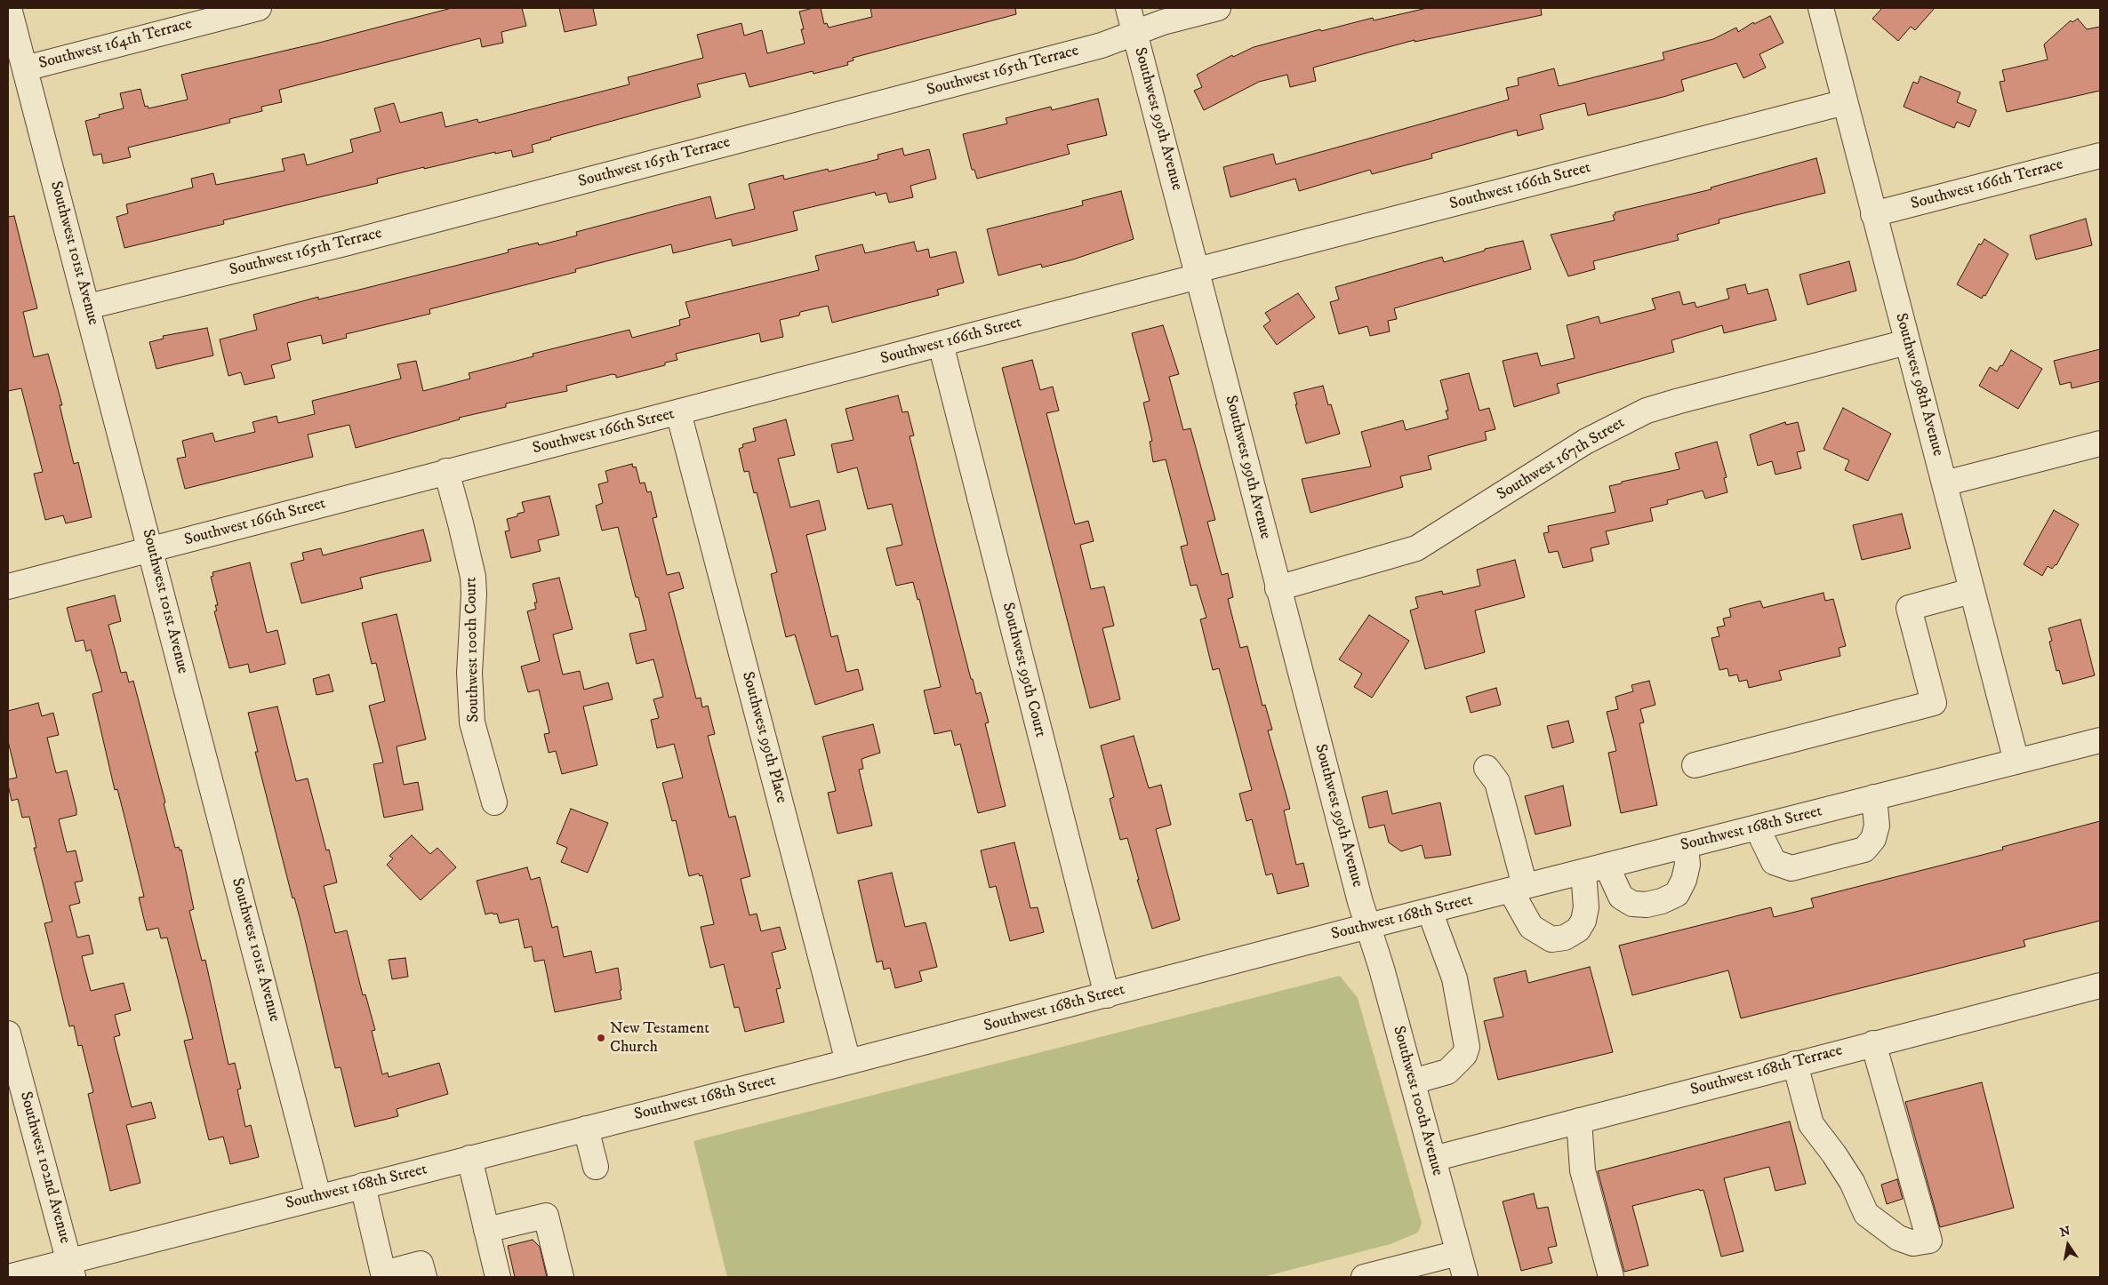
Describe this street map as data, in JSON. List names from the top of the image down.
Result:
{
  "streets": {
    "street": [
      "Southwest 164th Terrace",
      "Southwest 165th Terrace",
      "Southwest 99th Avenue",
      "Southwest 166th Terrace",
      "Southwest 166th Street",
      "Southwest 101st Avenue",
      "Southwest 98th Avenue",
      "Southwest 167th Street",
      "Southwest 100th Court",
      "Southwest 99th Court",
      "Southwest 99th Place",
      "Southwest 168th Street",
      "Southwest 168th Terrace",
      "Southwest 100th Avenue",
      "Southwest 102nd Avenue"
    ]
  },
  "crossings": [
    ["Southwest 164th Terrace", "Southwest 101st Avenue"],
    ["Southwest 165th Terrace", "Southwest 99th Avenue"],
    ["Southwest 165th Terrace", "Southwest 101st Avenue"],
    ["Southwest 99th Avenue", "Southwest 166th Street"],
    ["Southwest 99th Avenue", "Southwest 167th Street"],
    ["Southwest 99th Avenue", "Southwest 168th Street"],
    ["Southwest 99th Avenue", "Southwest 100th Avenue"],
    ["Southwest 166th Terrace", "Southwest 98th Avenue"],
    ["Southwest 166th Street", "Southwest 101st Avenue"],
    ["Southwest 166th Street", "Southwest 98th Avenue"],
    ["Southwest 166th Street", "Southwest 100th Court"],
    ["Southwest 166th Street", "Southwest 99th Court"],
    ["Southwest 166th Street", "Southwest 99th Place"],
    ["Southwest 101st Avenue", "Southwest 168th Street"],
    ["Southwest 98th Avenue", "Southwest 167th Street"],
    ["Southwest 98th Avenue", "Southwest 168th Street"],
    ["Southwest 99th Court", "Southwest 168th Street"],
    ["Southwest 99th Place", "Southwest 168th Street"],
    ["Southwest 168th Street", "Southwest 100th Avenue"],
    ["Southwest 168th Street", "Southwest 102nd Avenue"],
    ["Southwest 168th Terrace", "Southwest 100th Avenue"]
  ],
  "places": ["New Testament Church"],
  "north": "top"
}
